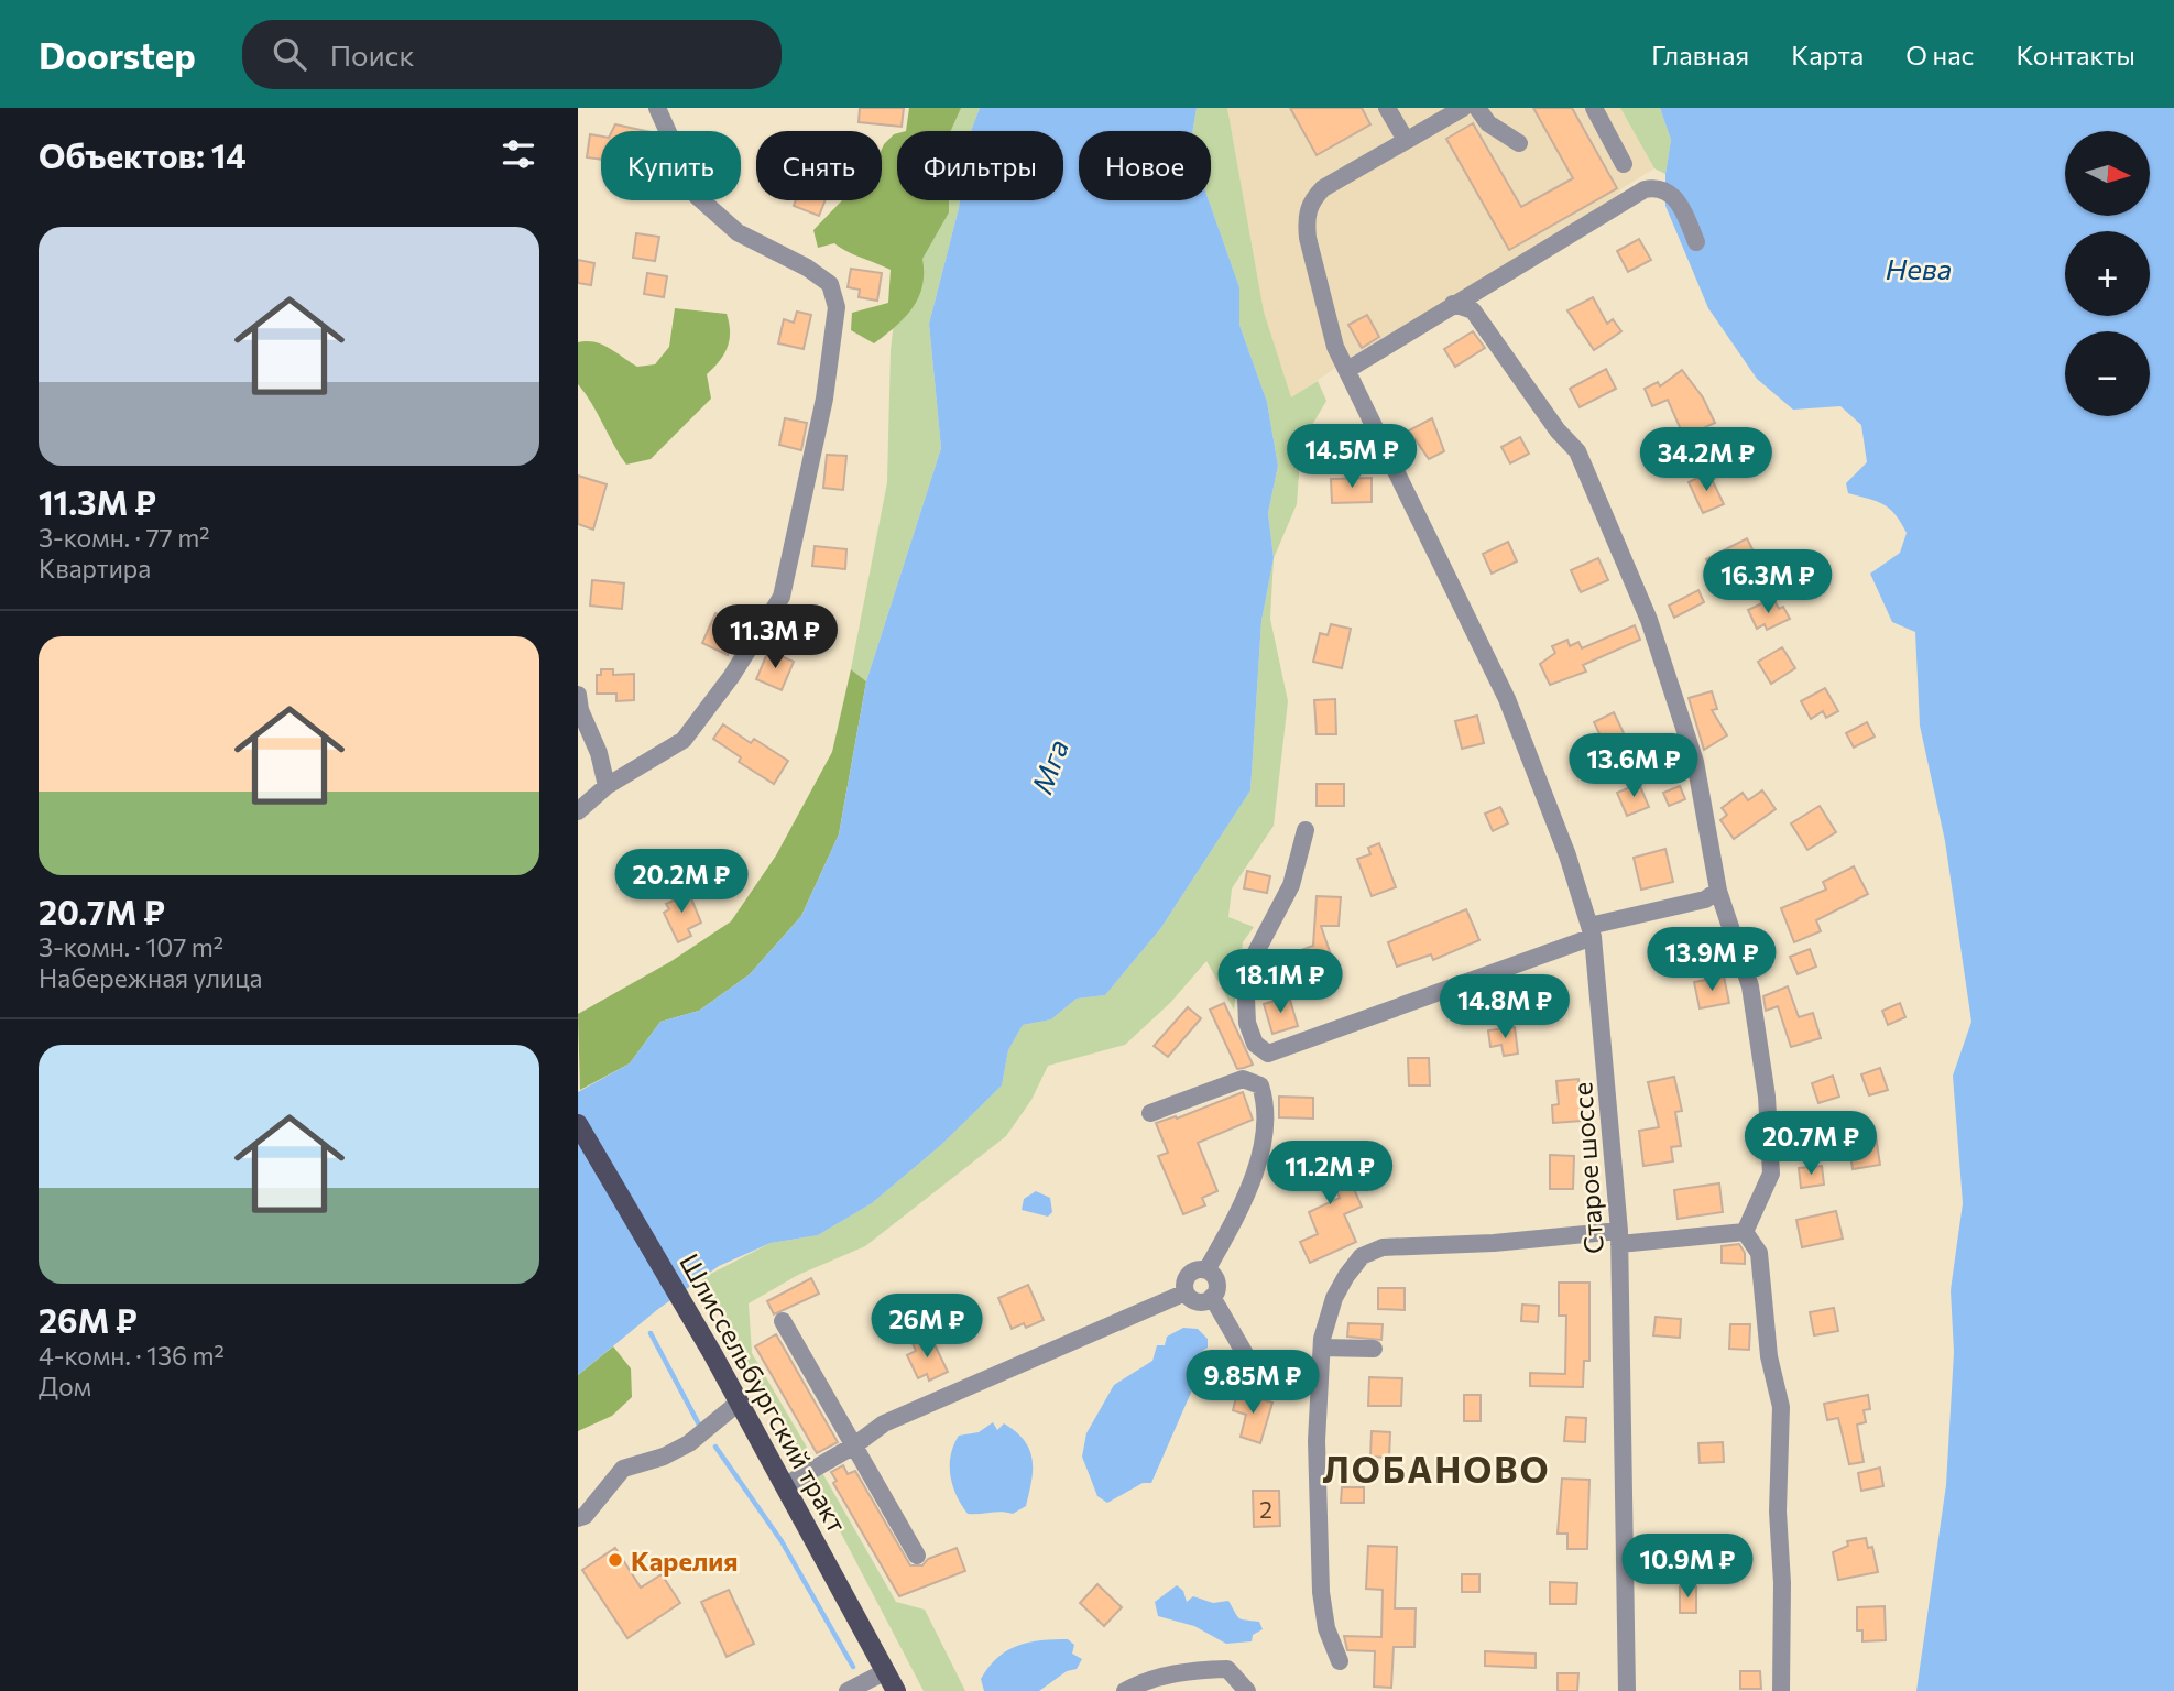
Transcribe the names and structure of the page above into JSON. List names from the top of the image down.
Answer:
{
  "streets": {
    "main road": ["Шлиссельбургский тракт"],
    "street": ["Старое шоссе"]
  },
  "districts": ["ЛОБАНОВО"],
  "water": ["Нева", "Мга"],
  "places": ["Карелия"],
  "house_numbers": ["2"],
  "north": "right",
  "page": {
    "header": "Doorstep",
    "search": "Поиск",
    "nav": [
      "Главная",
      "Карта",
      "О нас",
      "Контакты"
    ],
    "heading": "Объектов: 14",
    "map_buttons": ["+", "−"],
    "chip": [
      "Купить",
      "Снять",
      "Фильтры",
      "Новое"
    ],
    "list": [
      {
        "name": "11.3M ₽",
        "note": "3-комн. · 77 m² · Квартира"
      },
      {
        "name": "20.7M ₽",
        "note": "3-комн. · 107 m² · Набережная улица"
      },
      {
        "name": "26M ₽",
        "note": "4-комн. · 136 m² · Дом"
      }
    ],
    "price": [
      "14.5M ₽",
      "34.2M ₽",
      "16.3M ₽",
      "11.3M ₽",
      "13.6M ₽",
      "20.2M ₽",
      "13.9M ₽",
      "18.1M ₽",
      "14.8M ₽",
      "20.7M ₽",
      "11.2M ₽",
      "26M ₽",
      "9.85M ₽",
      "10.9M ₽"
    ]
  }
}
